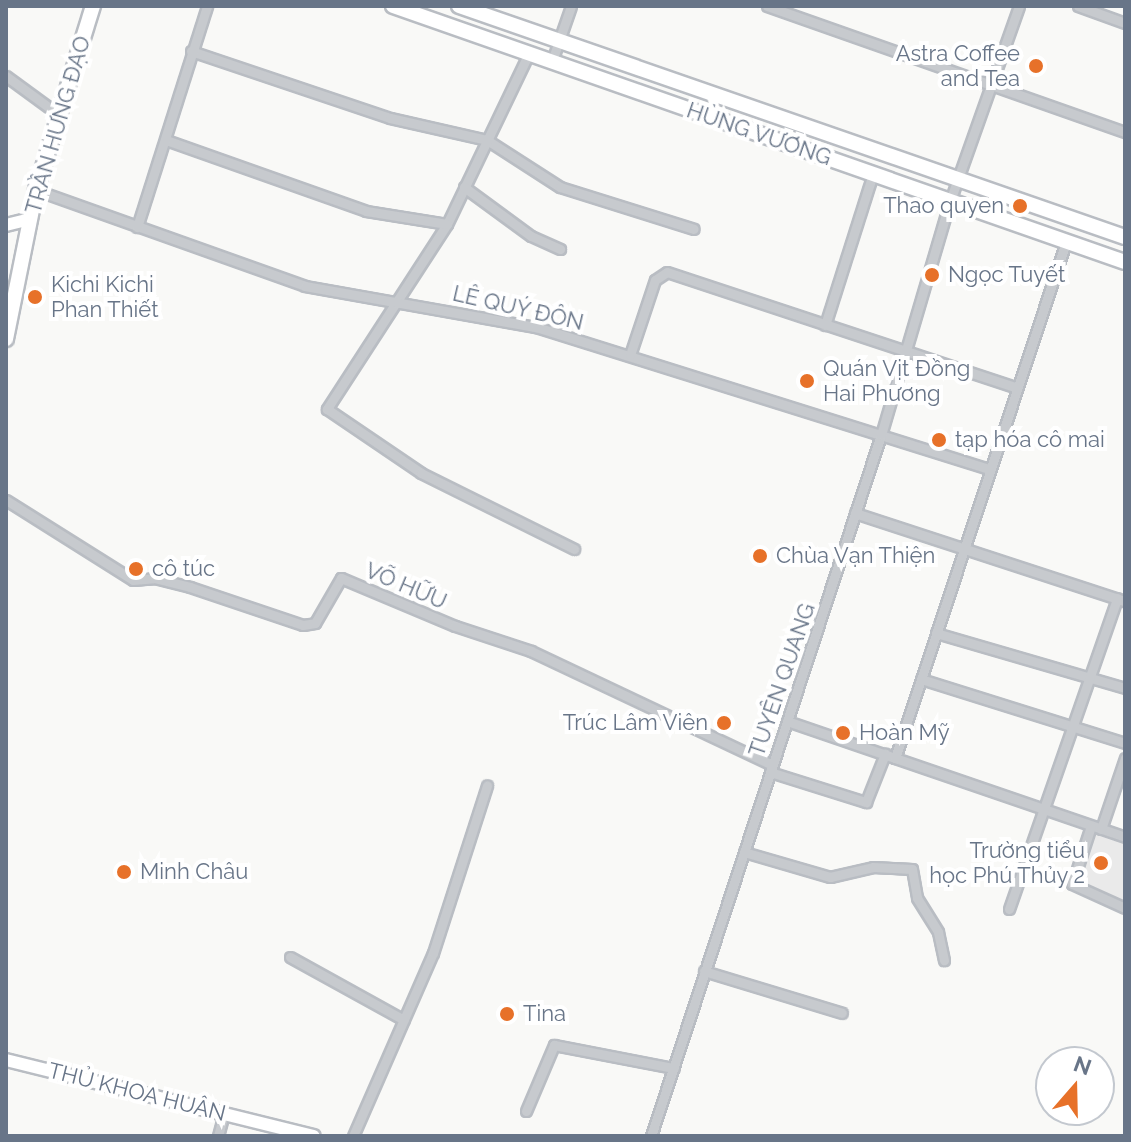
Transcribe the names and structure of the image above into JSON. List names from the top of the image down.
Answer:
{
  "streets": {
    "main road": ["TRẦN HƯNG ĐẠO", "HÙNG VƯƠNG", "THỦ KHOA HUÂN"],
    "street": ["LÊ QUÝ ĐÔN", "VÕ HỮU", "TUYÊN QUANG"]
  },
  "crossings": [
    ["TRẦN HƯNG ĐẠO", "LÊ QUÝ ĐÔN"],
    ["HÙNG VƯƠNG", "TUYÊN QUANG"],
    ["LÊ QUÝ ĐÔN", "TUYÊN QUANG"],
    ["VÕ HỮU", "TUYÊN QUANG"]
  ],
  "places": [
    "Astra Coffee and Tea",
    "Thao quyen",
    "Ngọc Tuyết",
    "Kichi Kichi Phan Thiết",
    "Quán Vịt Đồng Hai Phương",
    "tạp hóa cô mai",
    "Chùa Vạn Thiện",
    "cô túc",
    "Trúc Lâm Viên",
    "Hoàn Mỹ",
    "Trường tiểu học Phú Thủy 2",
    "Minh Châu",
    "Tina"
  ],
  "north": "top"
}
